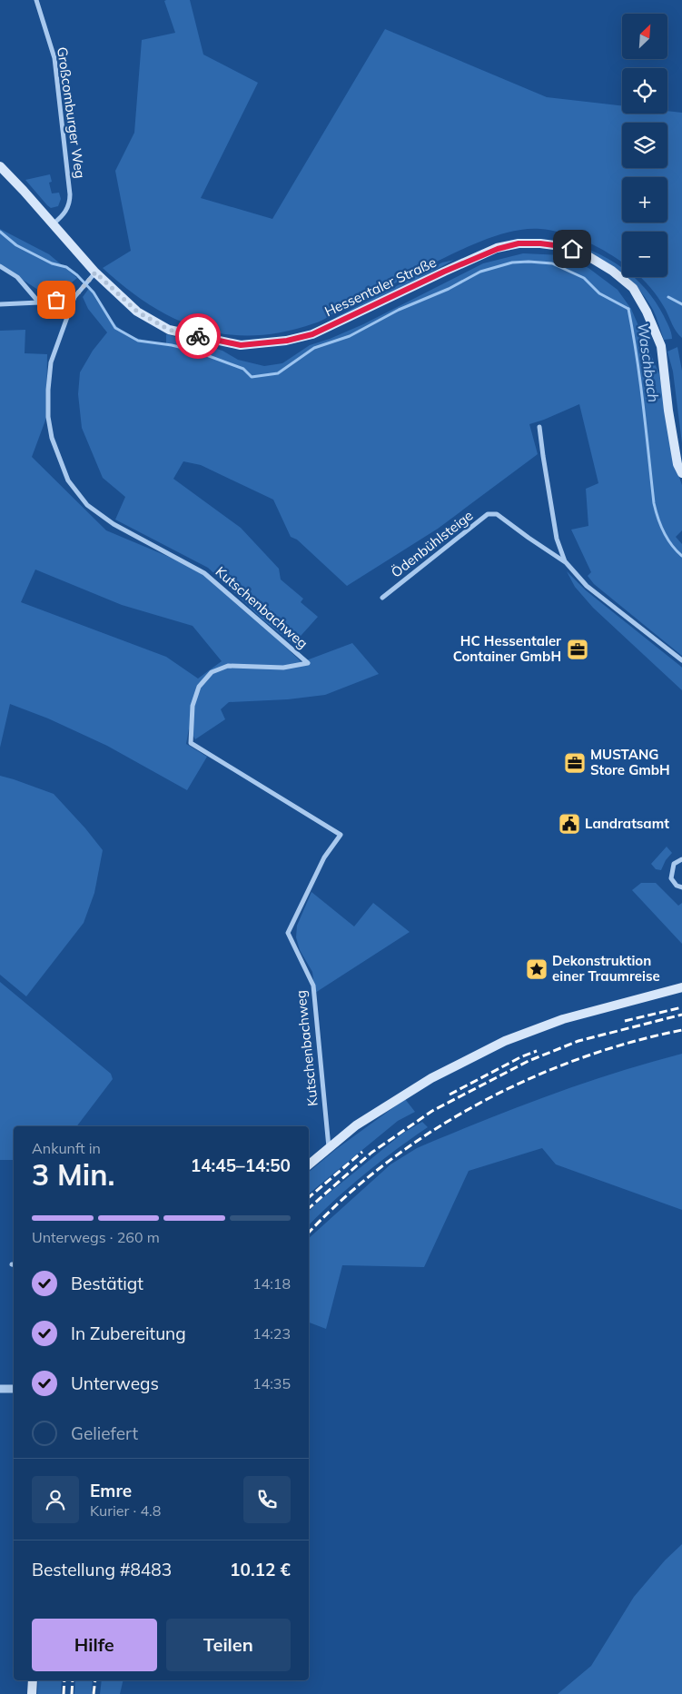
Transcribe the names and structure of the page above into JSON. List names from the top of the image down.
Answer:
{
  "streets": {
    "main road": ["Hessentaler Straße"],
    "street": ["Großcomburger Weg", "Ödenbühlsteige", "Kutschenbachweg"]
  },
  "crossings": [
    ["Großcomburger Weg", "Hessentaler Straße"],
    ["Hessentaler Straße", "Kutschenbachweg"]
  ],
  "water": ["Waschbach"],
  "places": {
    "office": ["HC Hessentaler Container GmbH", "MUSTANG Store GmbH"],
    "public building": ["Landratsamt"],
    "place": ["Dekonstruktion einer Traumreise"]
  },
  "north": "top right",
  "page": {
    "map_buttons": ["+", "−"],
    "heading": ["3 Min.", "Ankunft in", "14:45–14:50"],
    "panel": [
      "Emre",
      "Kurier · 4.8",
      "Bestellung #8483",
      "10.12 €"
    ],
    "bar": "Unterwegs · 260 m",
    "list": [
      ["Bestätigt", "14:18"],
      ["In Zubereitung", "14:23"],
      ["Unterwegs", "14:35"],
      "Geliefert"
    ],
    "buttons": ["Hilfe", "Teilen"]
  }
}
